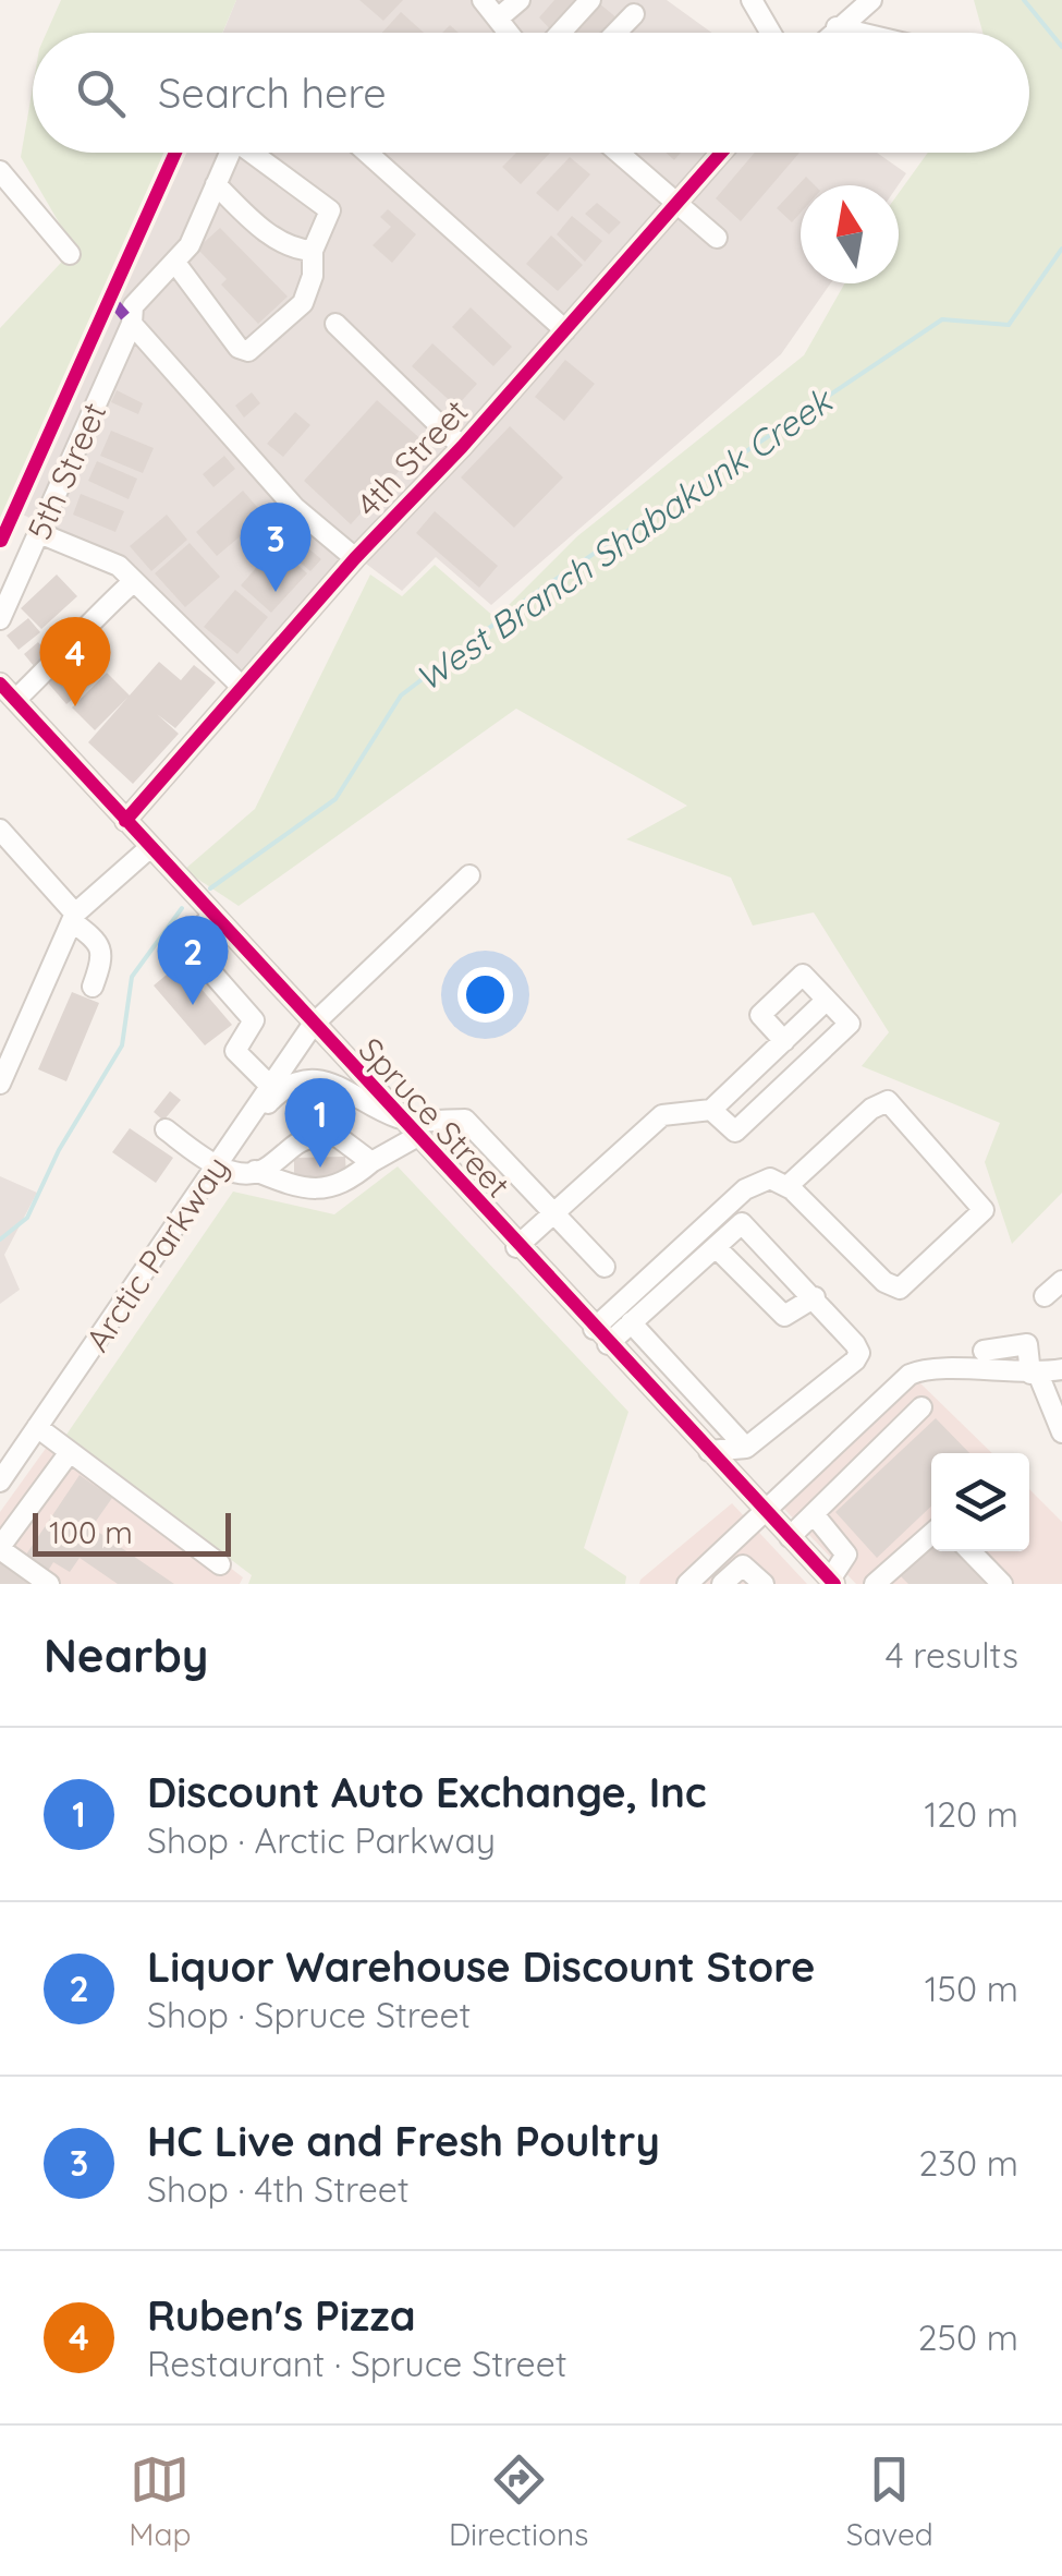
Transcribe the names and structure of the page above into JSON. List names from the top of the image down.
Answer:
{
  "streets": {
    "street": [
      "4th Street",
      "5th Street",
      "Spruce Street",
      "Arctic Parkway"
    ]
  },
  "crossings": [
    ["4th Street", "Spruce Street"],
    ["Spruce Street", "Arctic Parkway"]
  ],
  "water": ["West Branch Shabakunk Creek"],
  "scale_bar": "100 m",
  "north": "top",
  "page": {
    "search": "Search here",
    "pins": [
      "3",
      "4",
      "2",
      "1"
    ],
    "scale": "100 m",
    "heading": ["Nearby", "4 results"],
    "list": [
      {
        "mark": "1",
        "name": "Discount Auto Exchange, Inc",
        "note": "Shop · Arctic Parkway",
        "value": "120 m"
      },
      {
        "mark": "2",
        "name": "Liquor Warehouse Discount Store",
        "note": "Shop · Spruce Street",
        "value": "150 m"
      },
      {
        "mark": "3",
        "name": "HC Live and Fresh Poultry",
        "note": "Shop · 4th Street",
        "value": "230 m"
      },
      {
        "mark": "4",
        "name": "Ruben's Pizza",
        "note": "Restaurant · Spruce Street",
        "value": "250 m"
      }
    ],
    "nav": ["Map", "Directions", "Saved"]
  }
}
